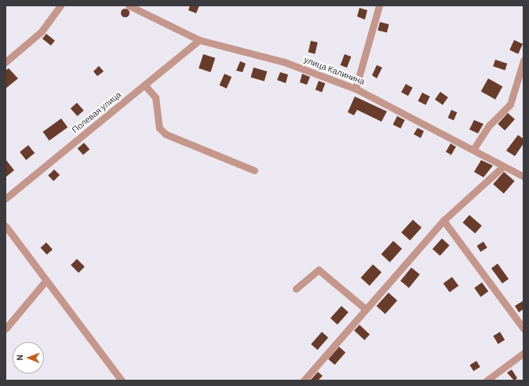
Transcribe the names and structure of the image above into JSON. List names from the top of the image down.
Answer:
{
  "streets": {
    "street": ["улица Калинина", "Полевая улица"]
  },
  "crossings": [
    ["улица Калинина", "Полевая улица"]
  ],
  "north": "left"
}
